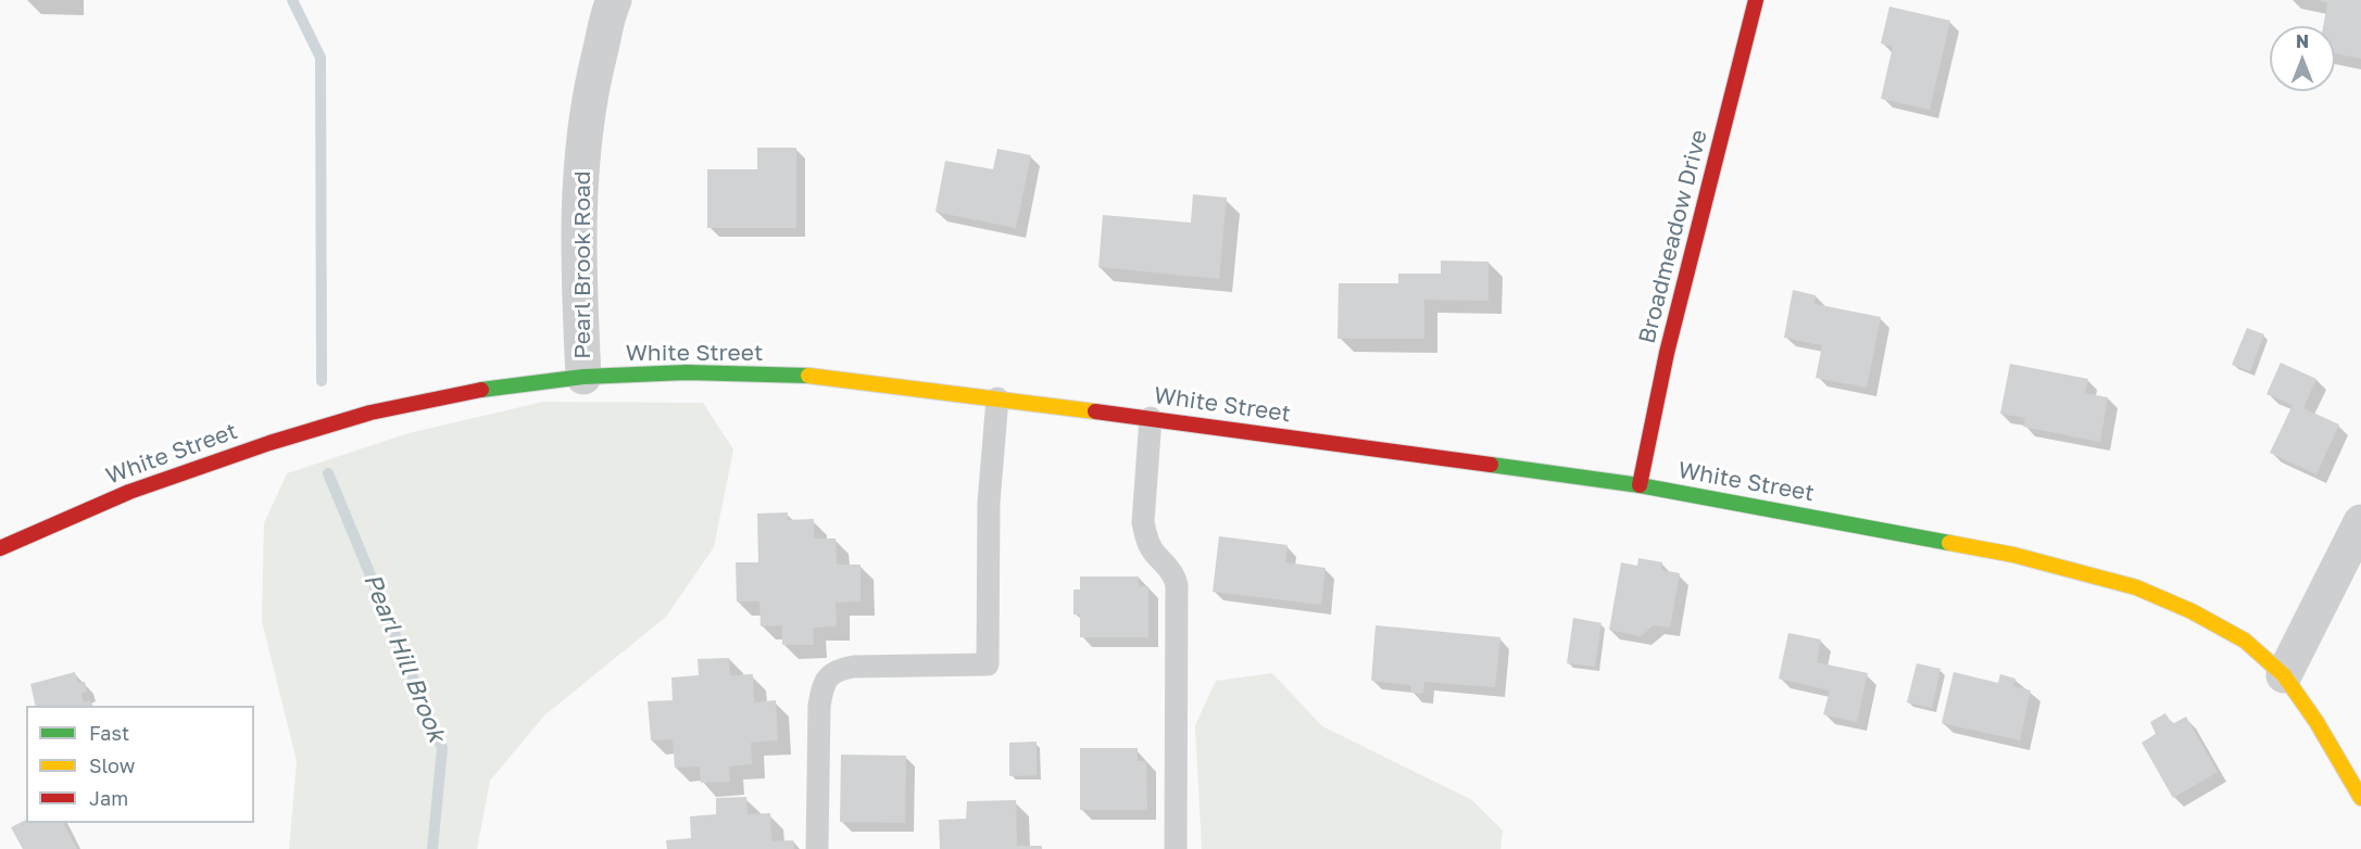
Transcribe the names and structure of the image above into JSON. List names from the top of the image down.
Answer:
{
  "streets": {
    "street": ["Broadmeadow Drive", "Pearl Brook Road", "White Street"]
  },
  "crossings": [
    ["Broadmeadow Drive", "White Street"],
    ["Pearl Brook Road", "White Street"]
  ],
  "water": ["Pearl Hill Brook"],
  "legend": ["Fast", "Slow", "Jam"],
  "north": "top"
}
